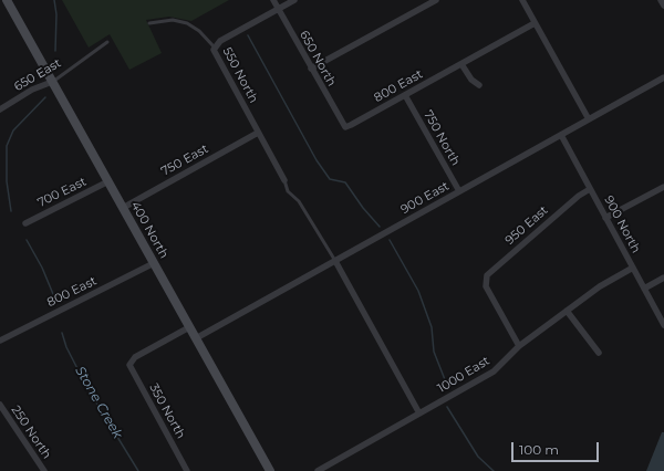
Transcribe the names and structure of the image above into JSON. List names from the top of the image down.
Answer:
{
  "streets": {
    "main road": ["400 North"],
    "street": [
      "650 North",
      "650 East",
      "550 North",
      "800 East",
      "750 North",
      "750 East",
      "700 East",
      "900 East",
      "900 North",
      "950 East",
      "1000 East",
      "350 North",
      "250 North"
    ]
  },
  "crossings": [
    ["650 North", "800 East"],
    ["650 East", "400 North"],
    ["550 North", "750 East"],
    ["800 East", "750 North"],
    ["800 East", "400 North"],
    ["750 North", "900 East"],
    ["750 East", "400 North"],
    ["700 East", "400 North"],
    ["900 East", "900 North"],
    ["900 East", "400 North"],
    ["900 North", "950 East"],
    ["900 North", "1000 East"],
    ["950 East", "1000 East"],
    ["400 North", "350 North"]
  ],
  "water": ["Stone Creek"],
  "scale_bar": "100 m"
}
